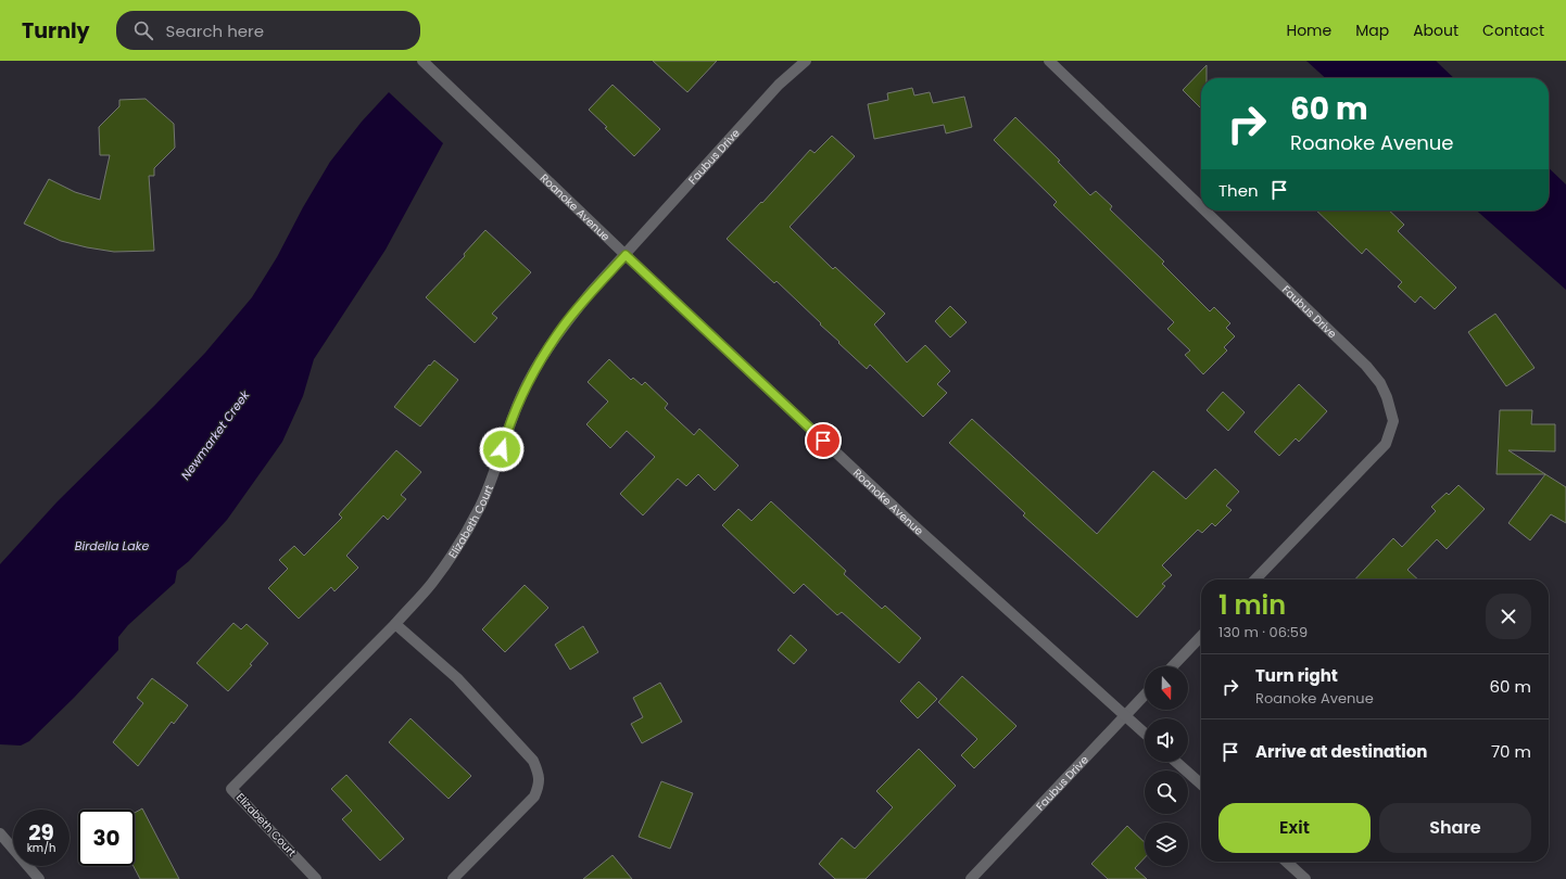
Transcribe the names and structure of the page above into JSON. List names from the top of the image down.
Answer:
{
  "streets": {
    "street": ["Faubus Drive", "Roanoke Avenue", "Elizabeth Court"]
  },
  "crossings": [
    ["Faubus Drive", "Roanoke Avenue"],
    ["Faubus Drive", "Elizabeth Court"],
    ["Roanoke Avenue", "Elizabeth Court"]
  ],
  "water": ["Newmarket Creek", "Birdella Lake"],
  "north": "bottom",
  "page": {
    "header": "Turnly",
    "search": "Search here",
    "nav": [
      "Home",
      "Map",
      "About",
      "Contact"
    ],
    "turn": ["60 m", "Roanoke Avenue"],
    "then": "Then",
    "heading": ["1 min", "130 m · 06:59"],
    "list": [
      {
        "name": "Turn right",
        "note": "Roanoke Avenue",
        "value": "60 m"
      },
      {
        "name": "Arrive at destination",
        "value": "70 m"
      }
    ],
    "buttons": ["Exit", "Share"],
    "speed": "29 km/h",
    "limit": "30"
  }
}
